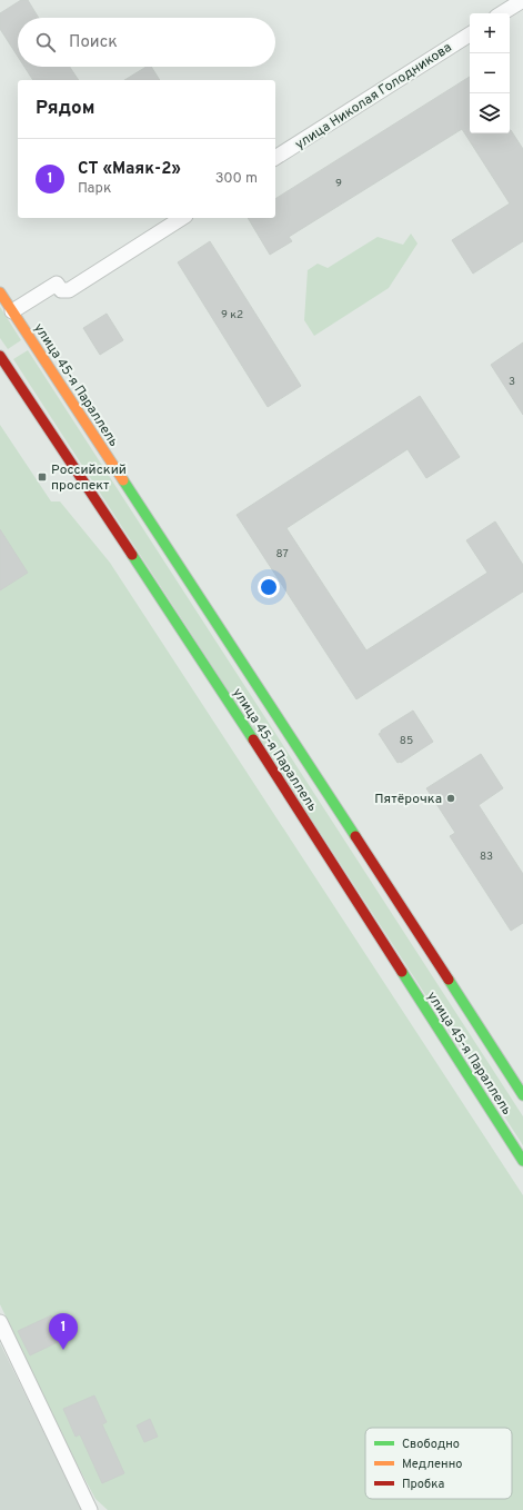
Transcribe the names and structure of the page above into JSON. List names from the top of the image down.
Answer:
{
  "streets": {
    "main road": ["улица 45-я Параллель"],
    "street": ["улица Николая Голодникова"]
  },
  "places": {
    "transit": ["Российский проспект"],
    "other": ["Пятёрочка"]
  },
  "house_numbers": [
    "9",
    "9 к2",
    "3",
    "87",
    "85",
    "83"
  ],
  "legend": ["Свободно", "Медленно", "Пробка"],
  "page": {
    "map_buttons": ["+", "−"],
    "search": "Поиск",
    "heading": "Рядом",
    "list": [
      {
        "mark": "1",
        "name": "СТ «Маяк-2»",
        "note": "Парк",
        "value": "300 m"
      }
    ],
    "pins": "1"
  }
}
